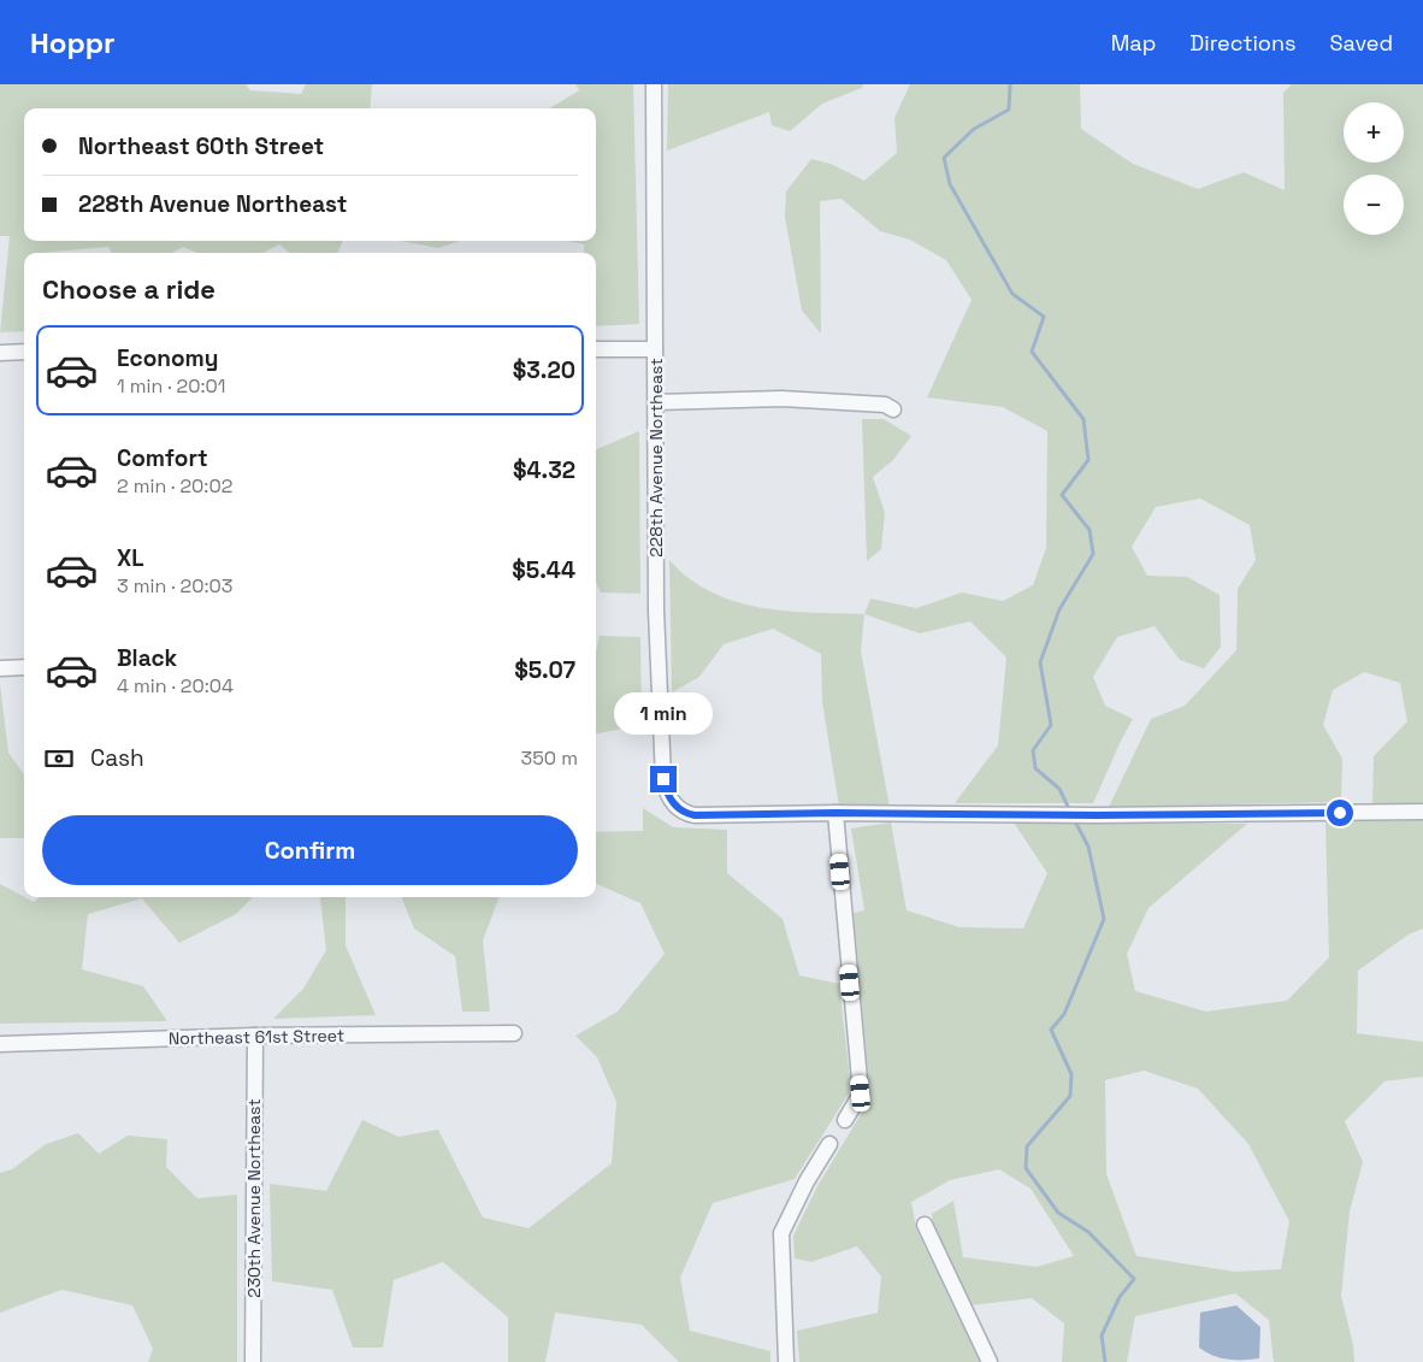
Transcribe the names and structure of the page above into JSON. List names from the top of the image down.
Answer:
{
  "streets": {
    "street": ["228th Avenue Northeast", "Northeast 61st Street", "230th Avenue Northeast"]
  },
  "crossings": [
    ["Northeast 61st Street", "230th Avenue Northeast"]
  ],
  "page": {
    "header": "Hoppr",
    "nav": ["Map", "Directions", "Saved"],
    "map_buttons": ["+", "−"],
    "banner": ["Northeast 60th Street", "228th Avenue Northeast"],
    "heading": "Choose a ride",
    "list": [
      {
        "name": "Economy",
        "note": "1 min · 20:01",
        "value": "$3.20"
      },
      {
        "name": "Comfort",
        "note": "2 min · 20:02",
        "value": "$4.32"
      },
      {
        "name": "XL",
        "note": "3 min · 20:03",
        "value": "$5.44"
      },
      {
        "name": "Black",
        "note": "4 min · 20:04",
        "value": "$5.07"
      }
    ],
    "bubble": "1 min",
    "pay": ["Cash", "350 m"],
    "buttons": "Confirm"
  }
}
